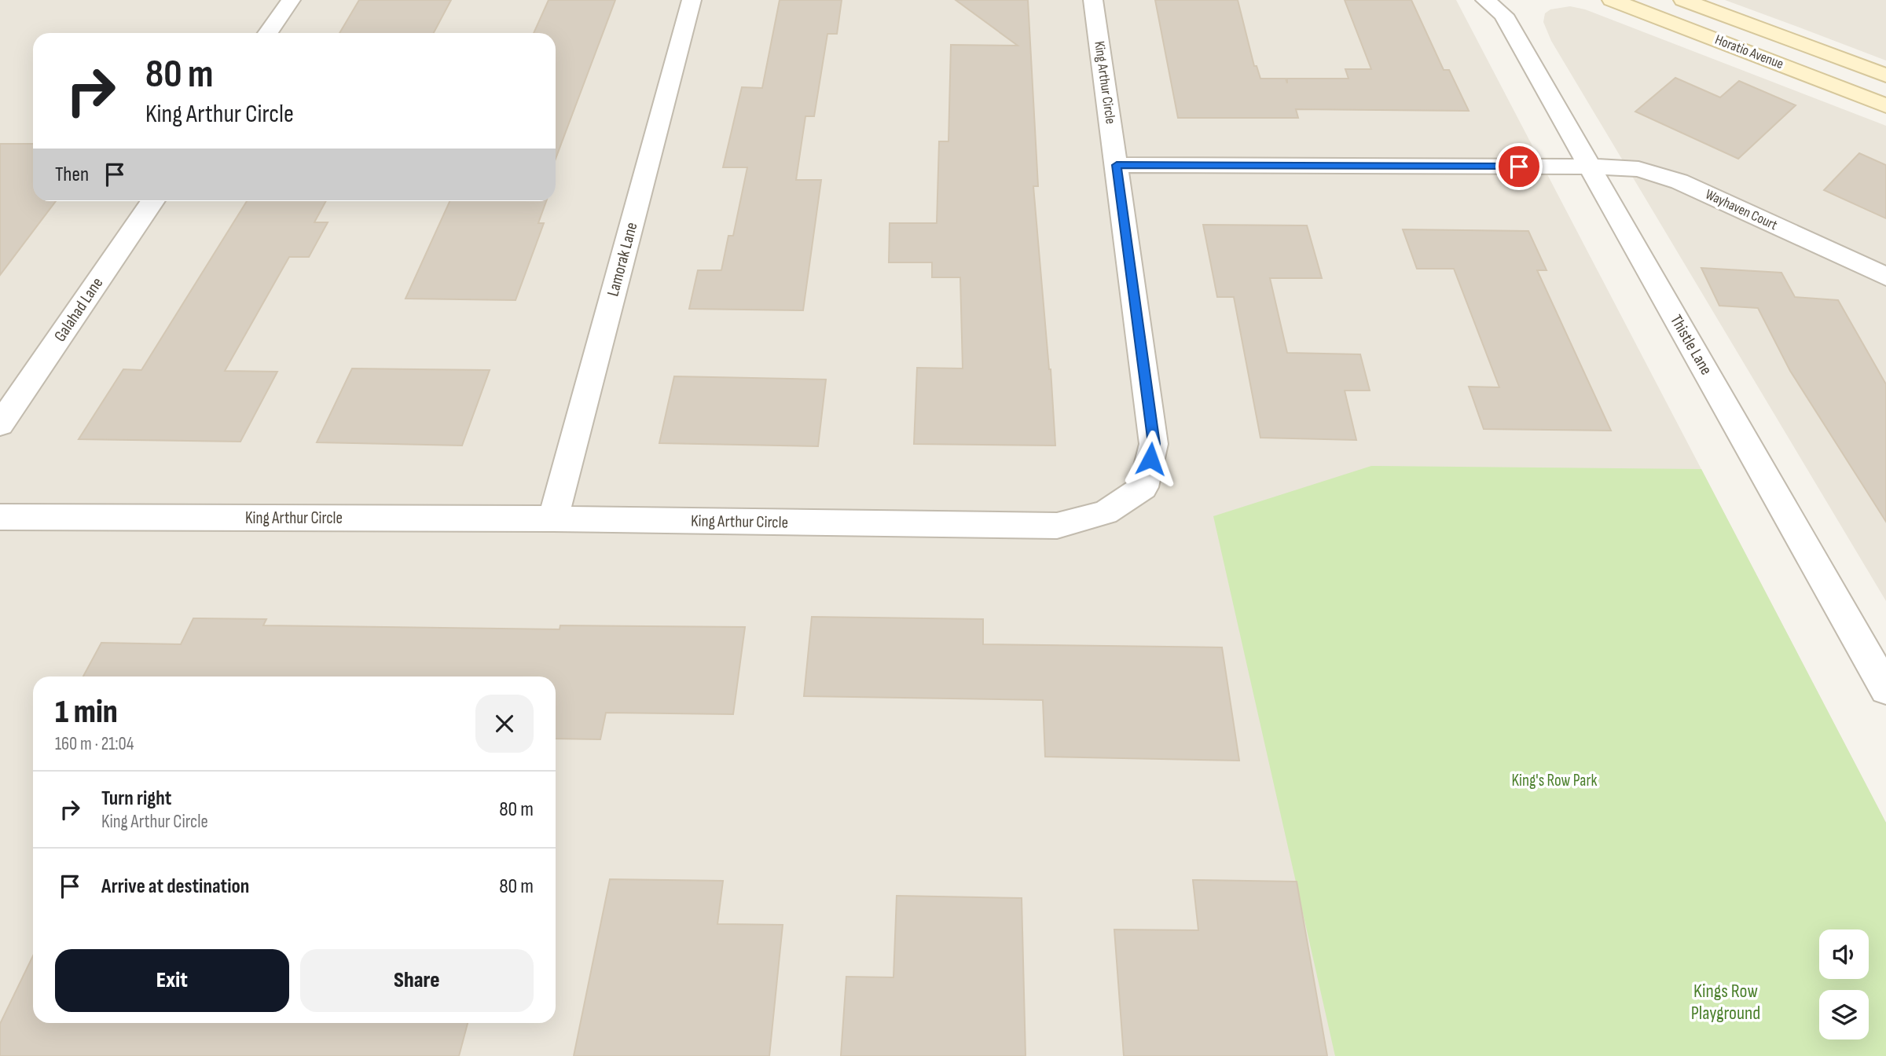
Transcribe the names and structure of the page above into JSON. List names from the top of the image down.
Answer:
{
  "streets": {
    "main road": ["Horatio Avenue"],
    "street": [
      "King Arthur Circle",
      "Wayhaven Court",
      "Lamorak Lane",
      "Galahad Lane",
      "Thistle Lane"
    ]
  },
  "crossings": [
    ["King Arthur Circle", "Lamorak Lane"],
    ["Wayhaven Court", "Thistle Lane"]
  ],
  "parks": ["King's Row Park", "Kings Row Playground"],
  "page": {
    "turn": ["80 m", "King Arthur Circle"],
    "then": "Then",
    "heading": ["1 min", "160 m · 21:04"],
    "list": [
      {
        "name": "Turn right",
        "note": "King Arthur Circle",
        "value": "80 m"
      },
      {
        "name": "Arrive at destination",
        "value": "80 m"
      }
    ],
    "buttons": ["Exit", "Share"]
  }
}
